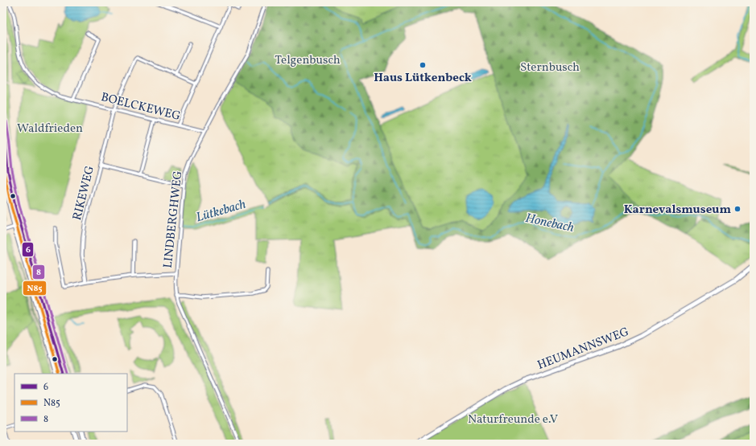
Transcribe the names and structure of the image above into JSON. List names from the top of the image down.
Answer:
{
  "streets": {
    "main road": ["HEUMANNSWEG"],
    "street": ["BOELCKEWEG", "RIKEWEG", "LINDBERGHWEG"]
  },
  "crossings": [
    ["BOELCKEWEG", "RIKEWEG"],
    ["BOELCKEWEG", "LINDBERGHWEG"]
  ],
  "water": ["Lütkebach", "Honebach"],
  "parks": [
    "Telgenbusch",
    "Sternbusch",
    "Waldfrieden",
    "Naturfreunde e.V"
  ],
  "places": ["Haus Lütkenbeck", "Karnevalsmuseum"],
  "lines": ["transit line 8", "transit line 6", "transit line N85"],
  "legend": ["6", "N85", "8"]
}
